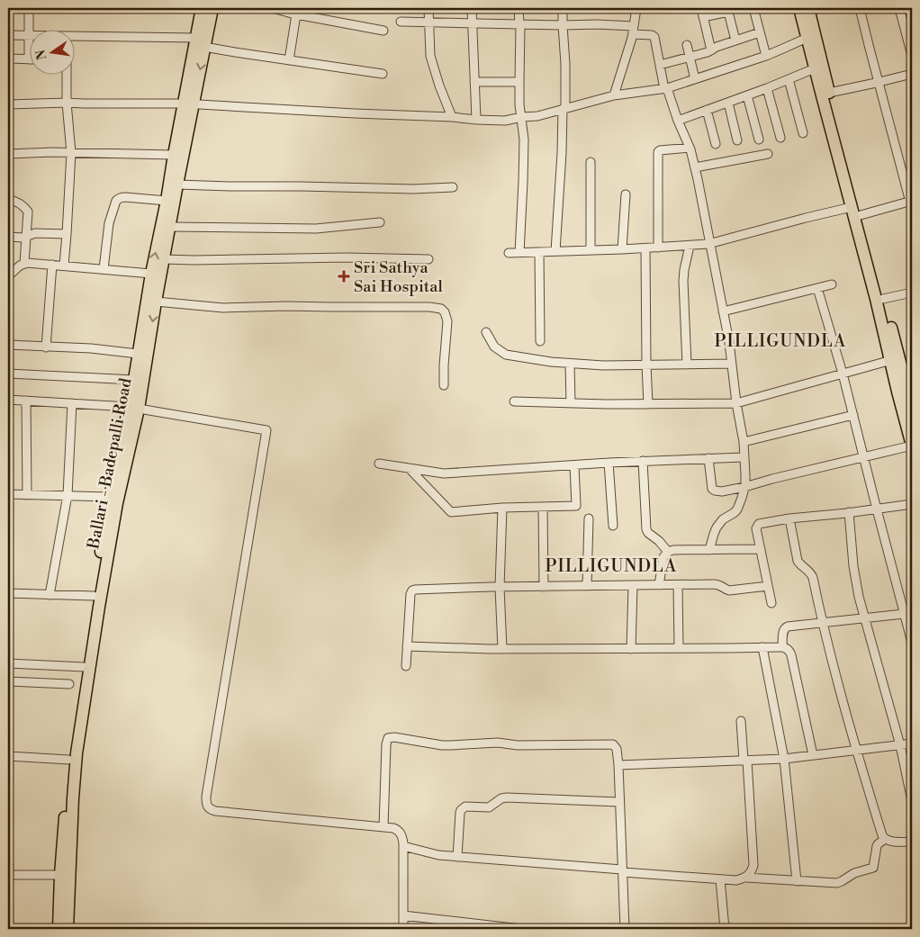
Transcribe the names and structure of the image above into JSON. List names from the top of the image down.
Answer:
{
  "streets": {
    "highway": ["Ballari - Badepalli Road"]
  },
  "districts": ["PILLIGUNDLA", "PILLIGUNDLA"],
  "places": {
    "health": ["Sri Sathya Sai Hospital"]
  },
  "north": "left"
}
